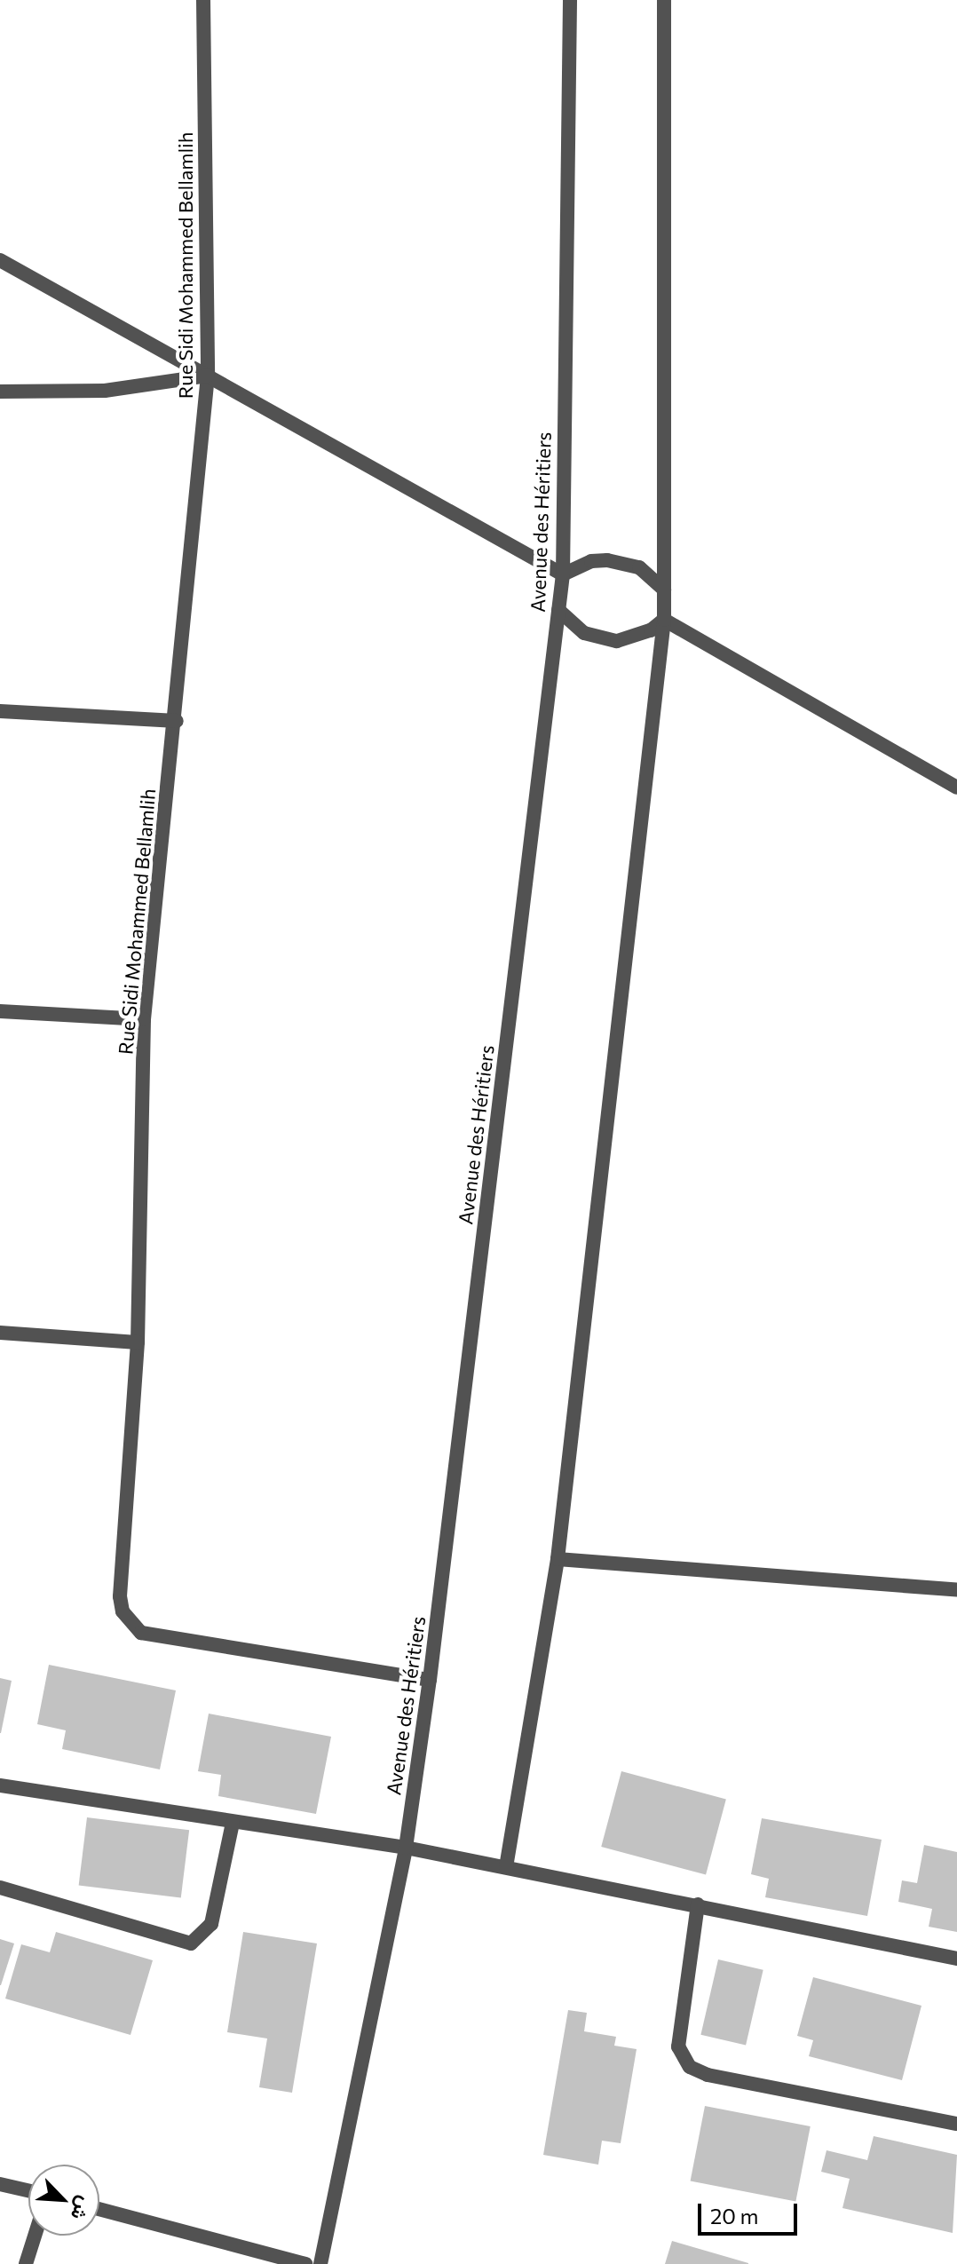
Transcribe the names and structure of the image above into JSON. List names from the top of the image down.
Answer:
{
  "streets": {
    "street": ["Rue Sidi Mohammed Bellamlih", "Avenue des Héritiers"]
  },
  "crossings": [
    ["Rue Sidi Mohammed Bellamlih", "Avenue des Héritiers"]
  ],
  "scale_bar": "20 m",
  "north": "bottom right"
}
